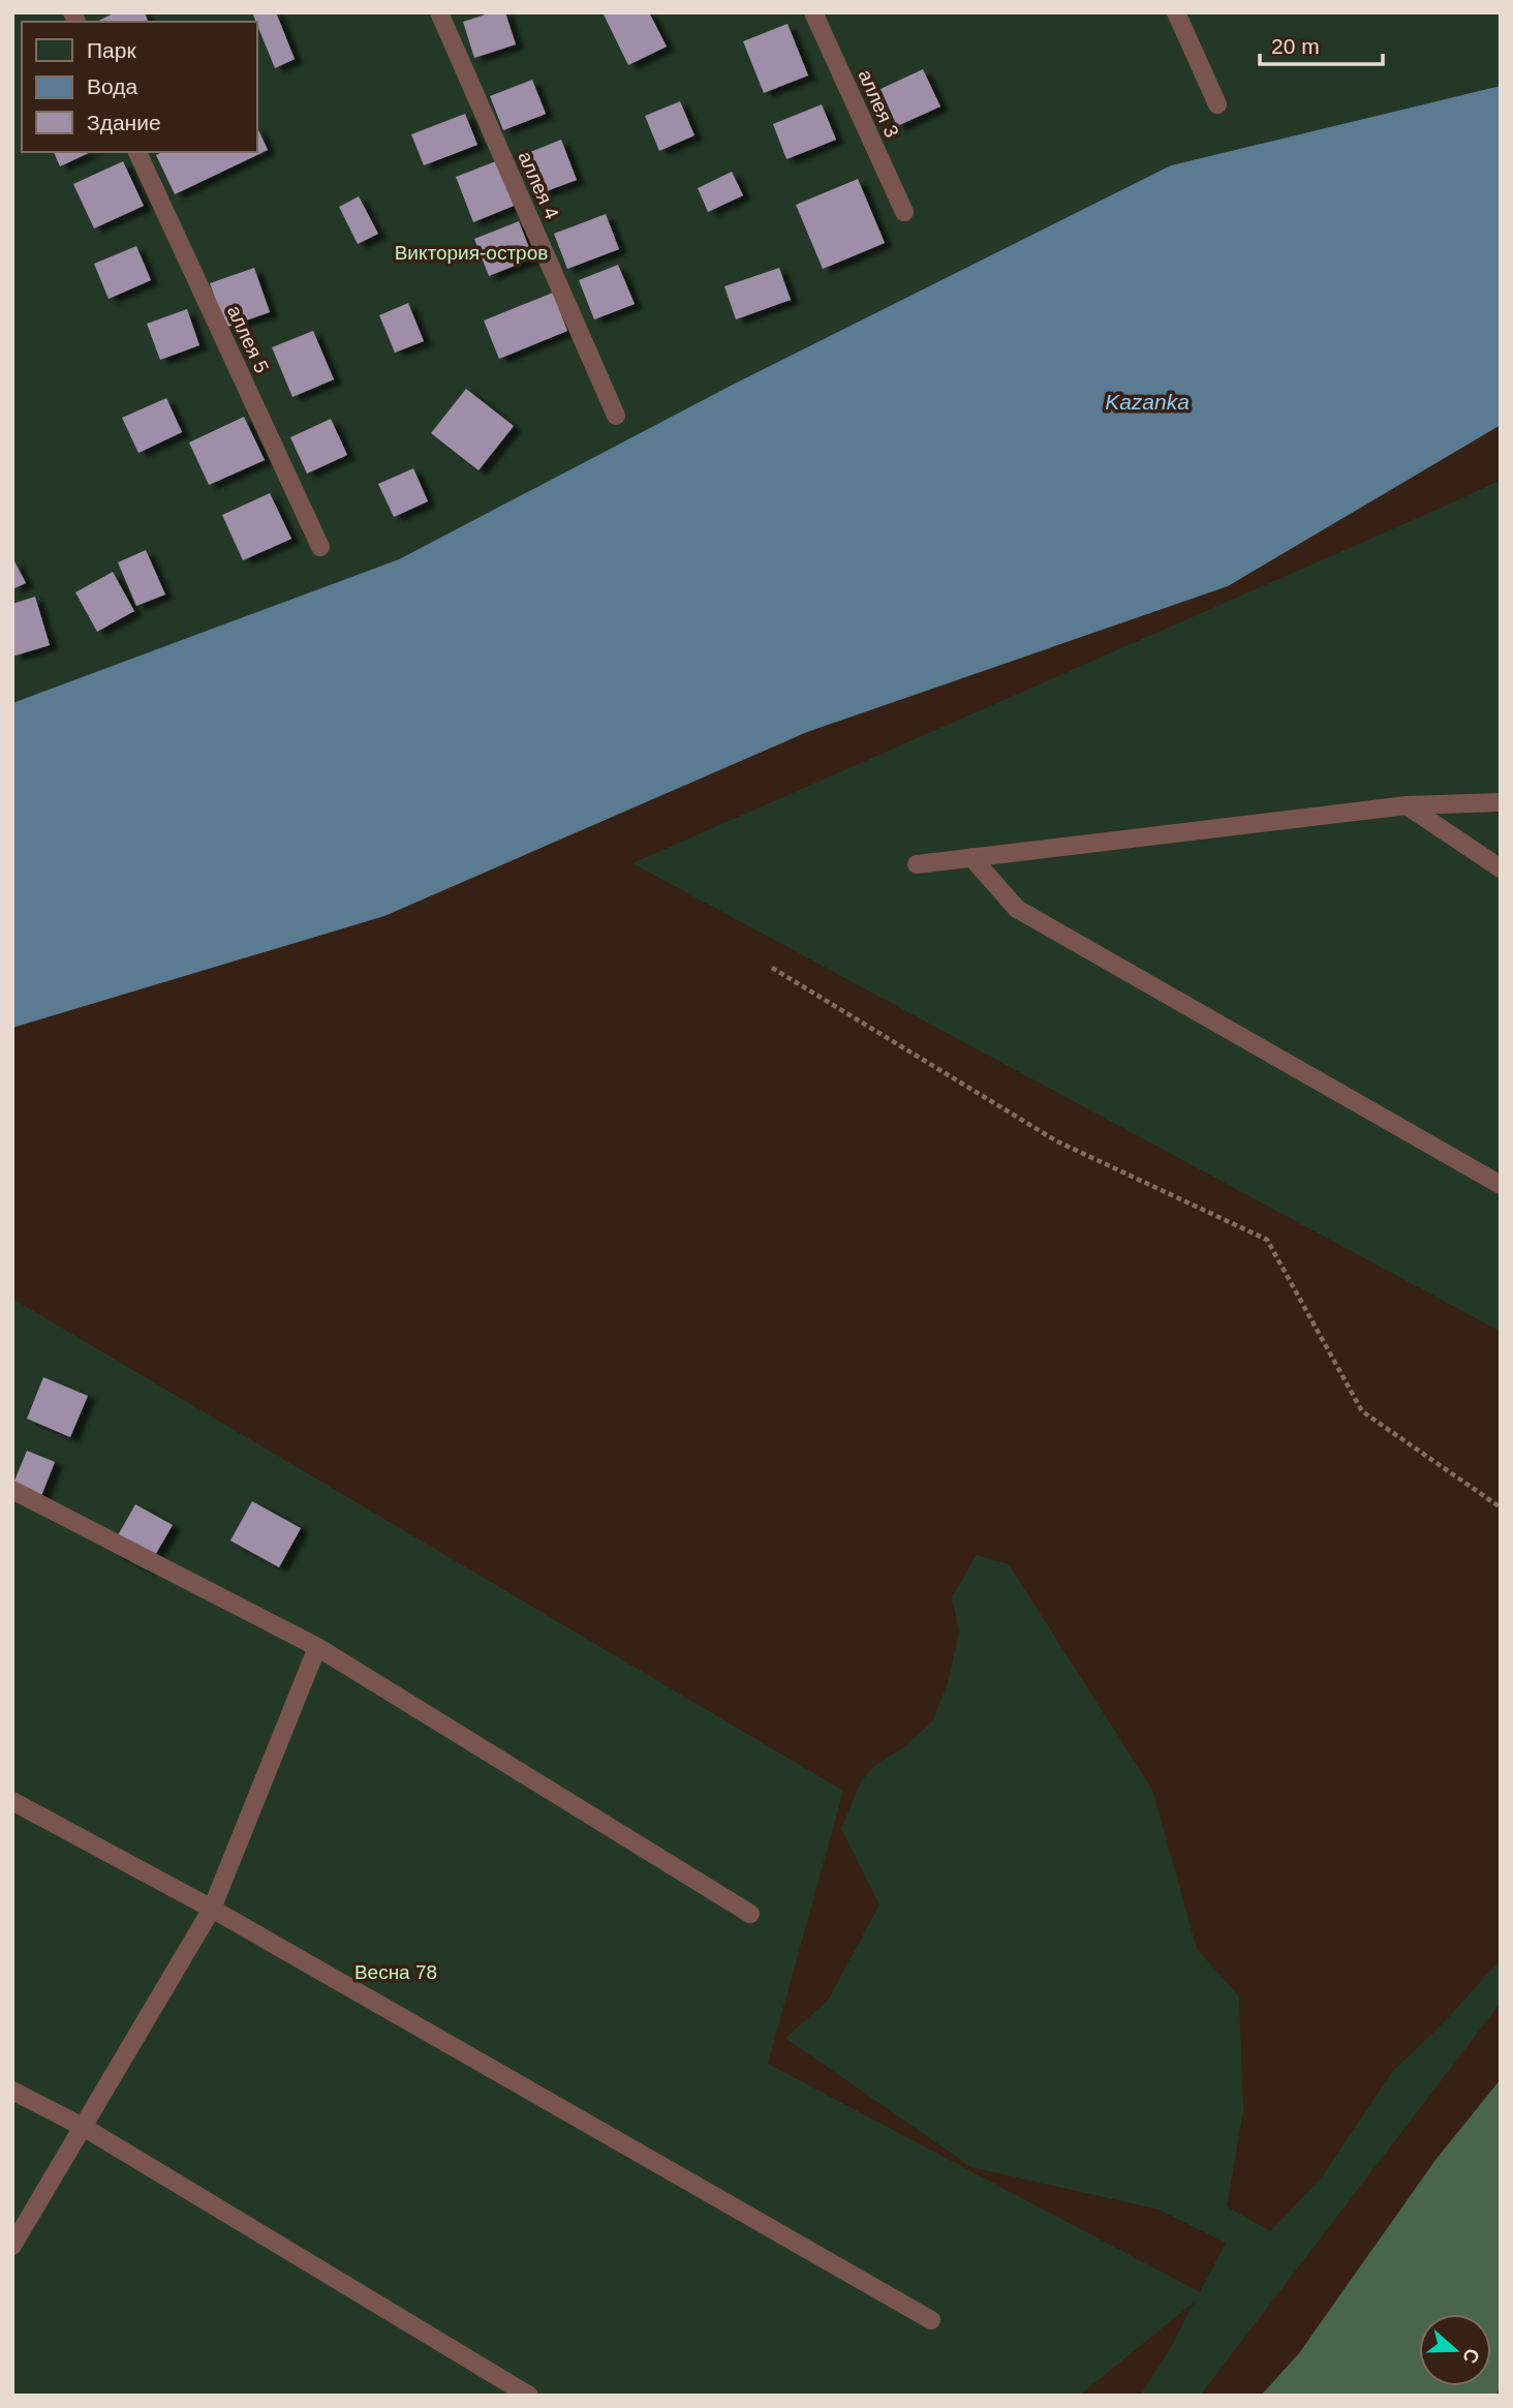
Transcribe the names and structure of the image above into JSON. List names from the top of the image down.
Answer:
{
  "streets": {
    "lane": ["аллея 3", "аллея 4", "аллея 5"]
  },
  "water": ["Kazanka"],
  "parks": ["Виктория-остров", "Весна 78"],
  "legend": ["Парк", "Вода", "Здание"],
  "scale_bar": "20 m",
  "north": "right"
}
